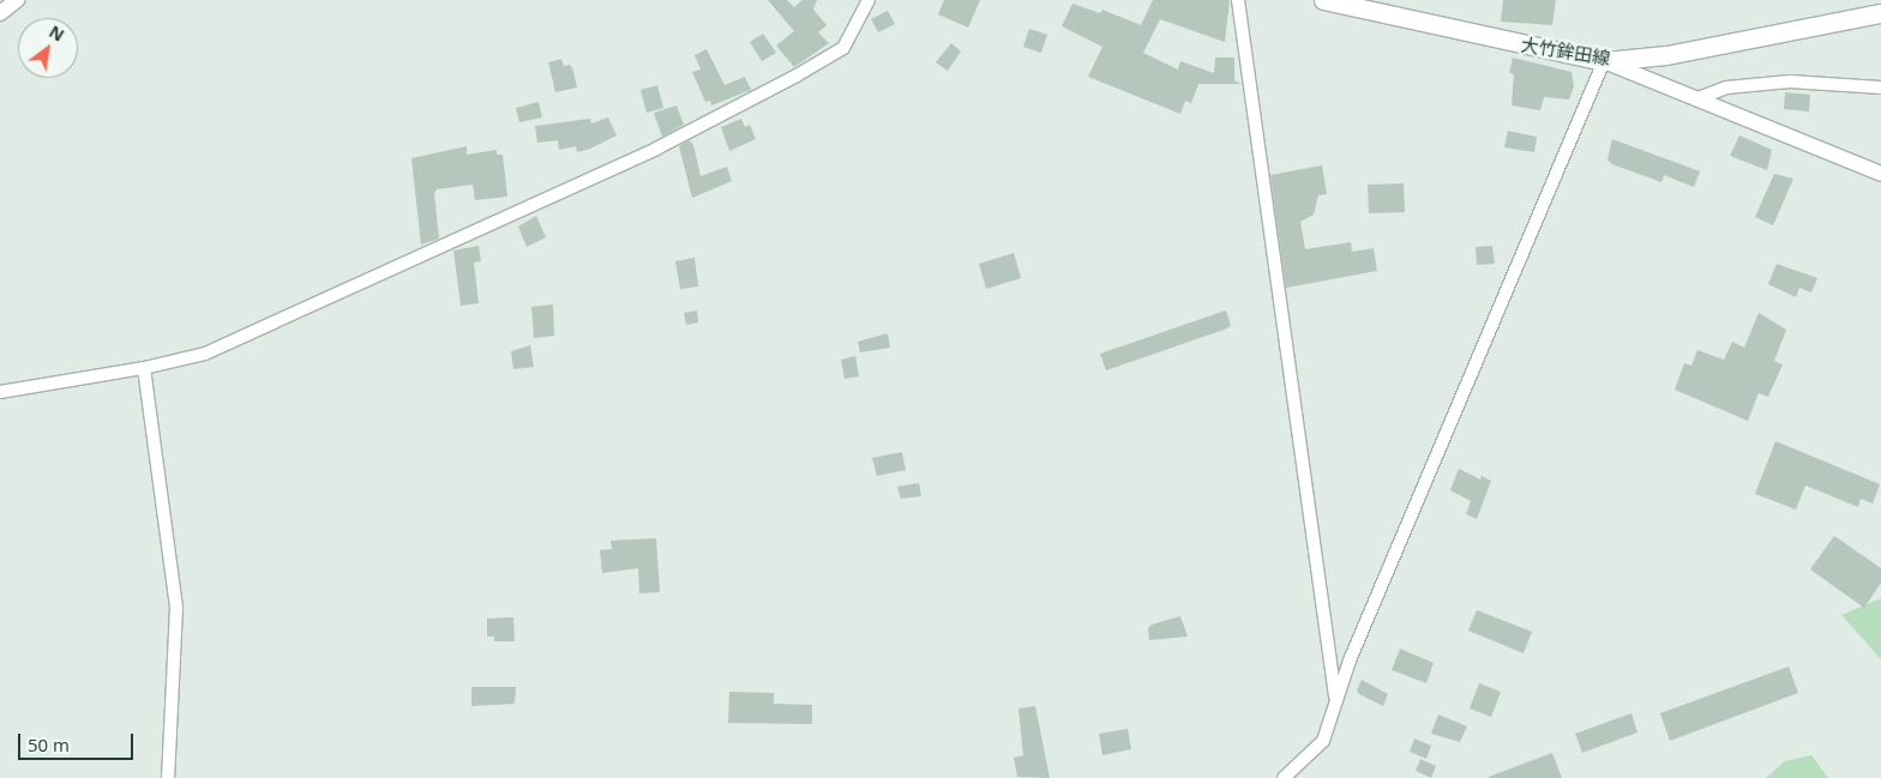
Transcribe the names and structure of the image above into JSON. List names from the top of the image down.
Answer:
{
  "streets": {
    "main road": ["大竹鉾田線"]
  },
  "scale_bar": "50 m",
  "north": "top right"
}
